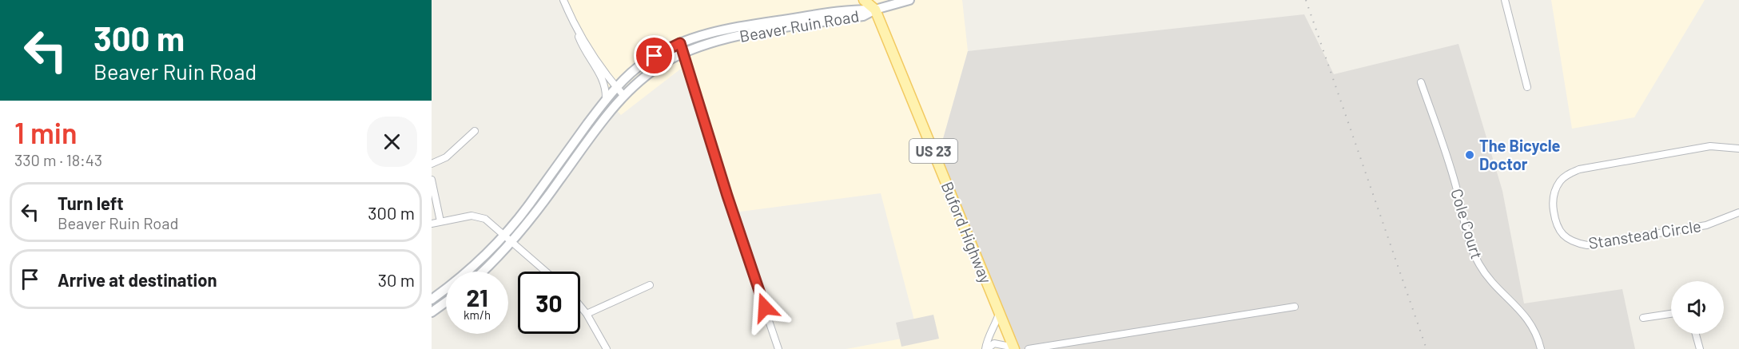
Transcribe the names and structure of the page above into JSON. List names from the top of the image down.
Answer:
{
  "streets": {
    "main road": ["Beaver Ruin Road", "US 23", "Buford Highway"],
    "street": ["Cole Court", "Stanstead Circle"]
  },
  "crossings": [
    ["Beaver Ruin Road", "Buford Highway"]
  ],
  "places": ["The Bicycle Doctor"],
  "page": {
    "turn": ["300 m", "Beaver Ruin Road"],
    "heading": ["1 min", "330 m · 18:43"],
    "list": [
      {
        "name": "Turn left",
        "note": "Beaver Ruin Road",
        "value": "300 m"
      },
      {
        "name": "Arrive at destination",
        "value": "30 m"
      }
    ],
    "speed": "21 km/h",
    "limit": "30"
  }
}
